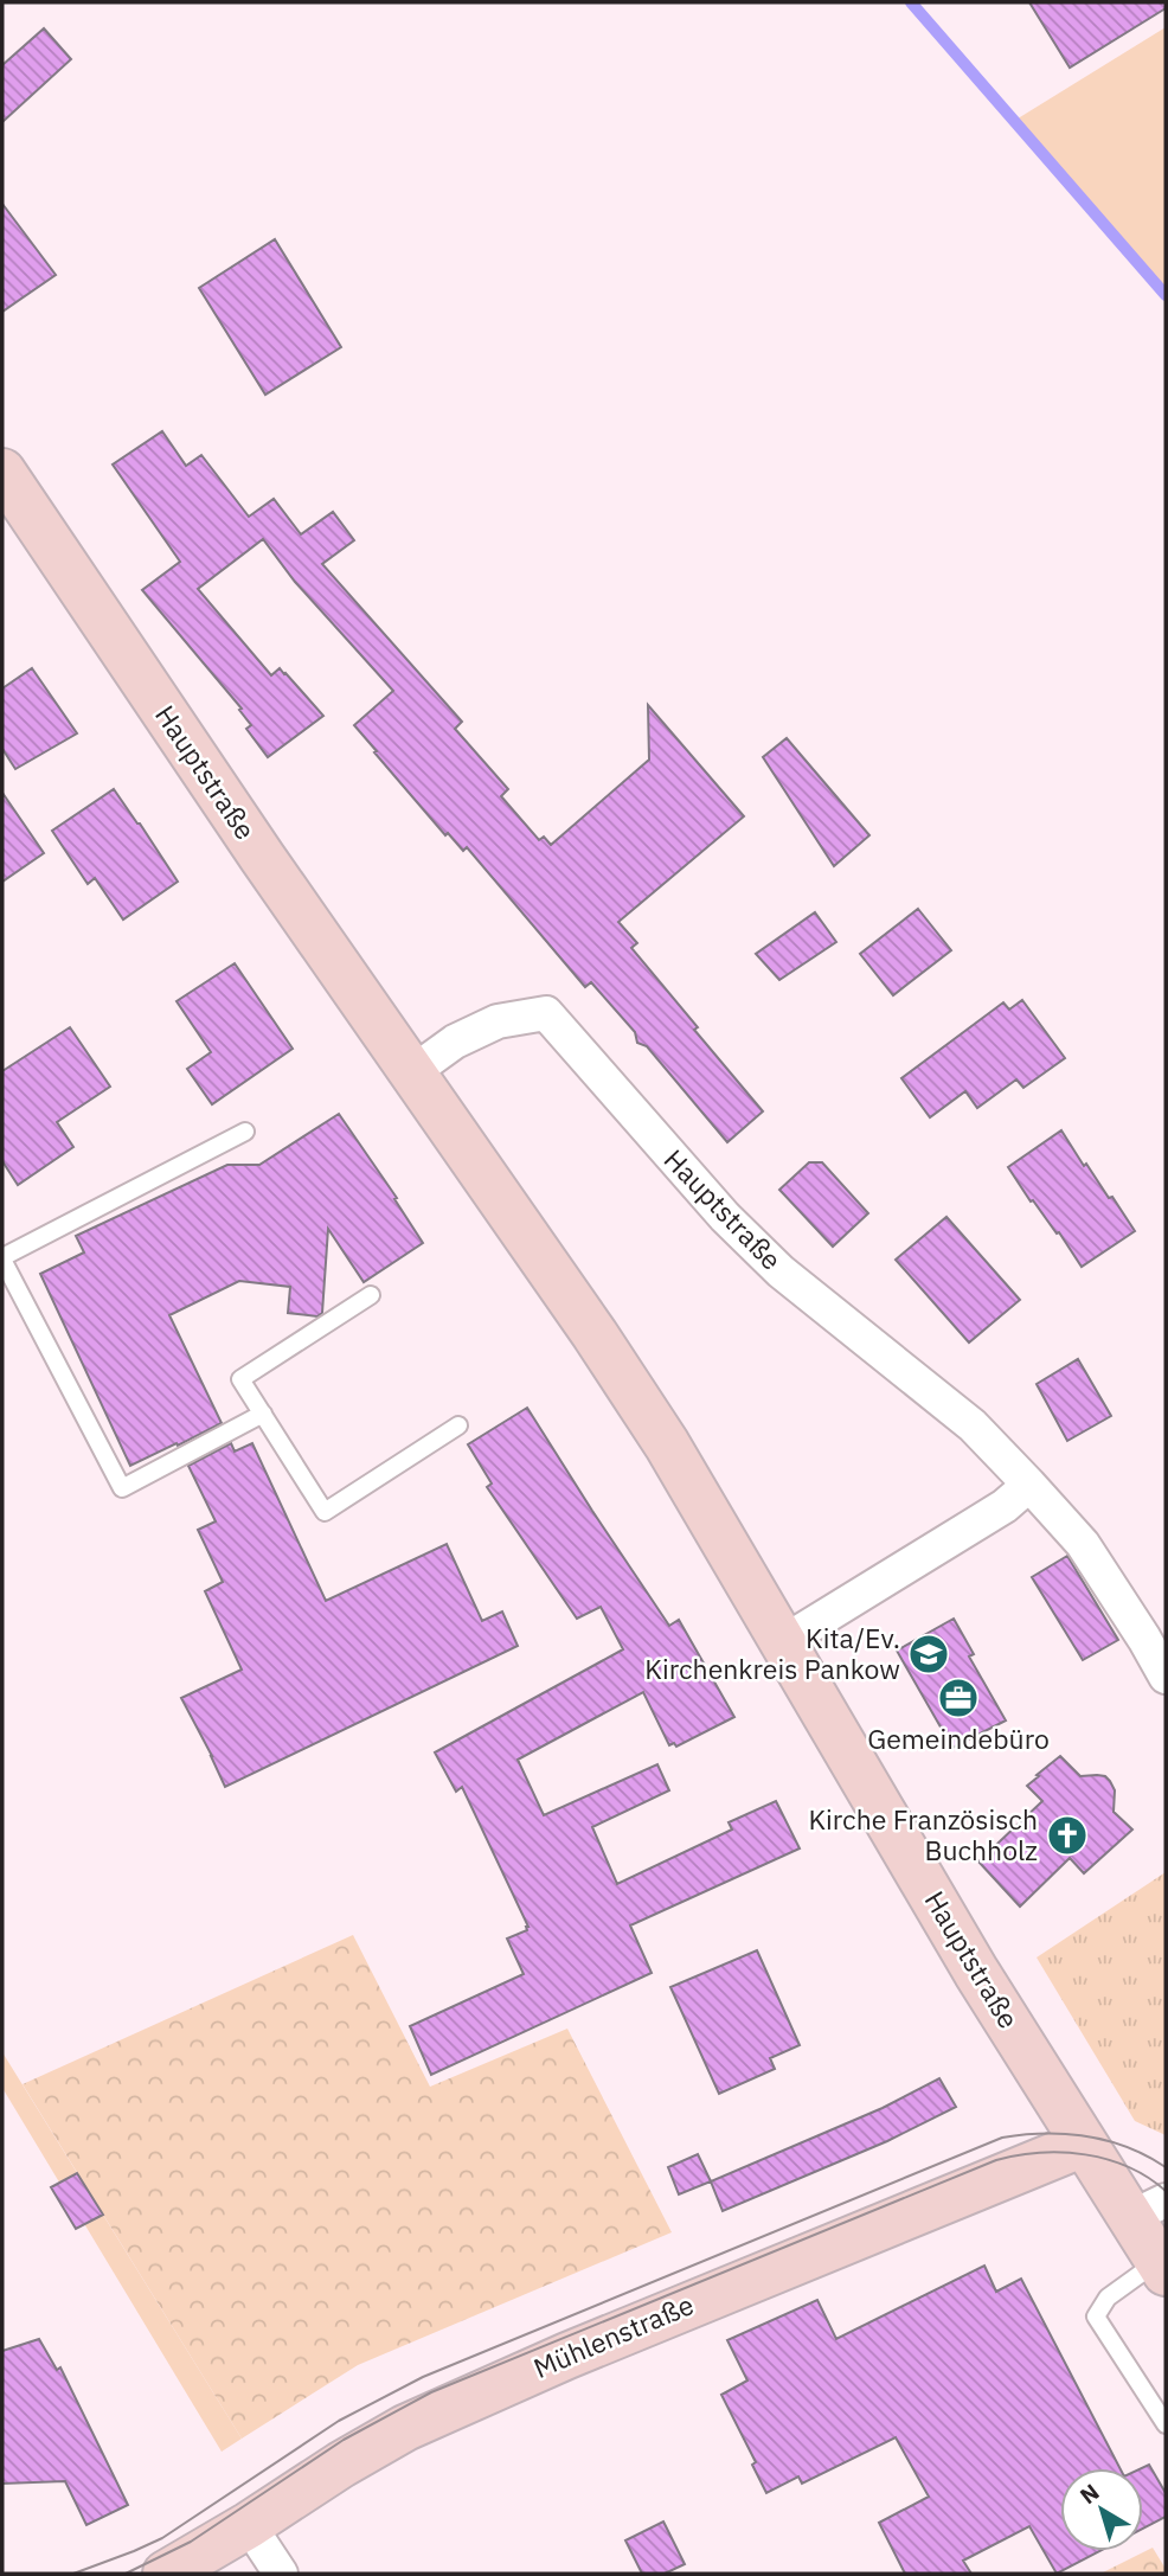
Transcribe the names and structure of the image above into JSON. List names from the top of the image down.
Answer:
{
  "streets": {
    "main road": ["Hauptstraße", "Mühlenstraße"]
  },
  "crossings": [
    ["Hauptstraße", "Mühlenstraße"]
  ],
  "places": {
    "school or university": ["Kita/Ev. Kirchenkreis Pankow"],
    "office": ["Gemeindebüro"],
    "church": ["Kirche Französisch Buchholz"]
  },
  "north": "top left"
}
